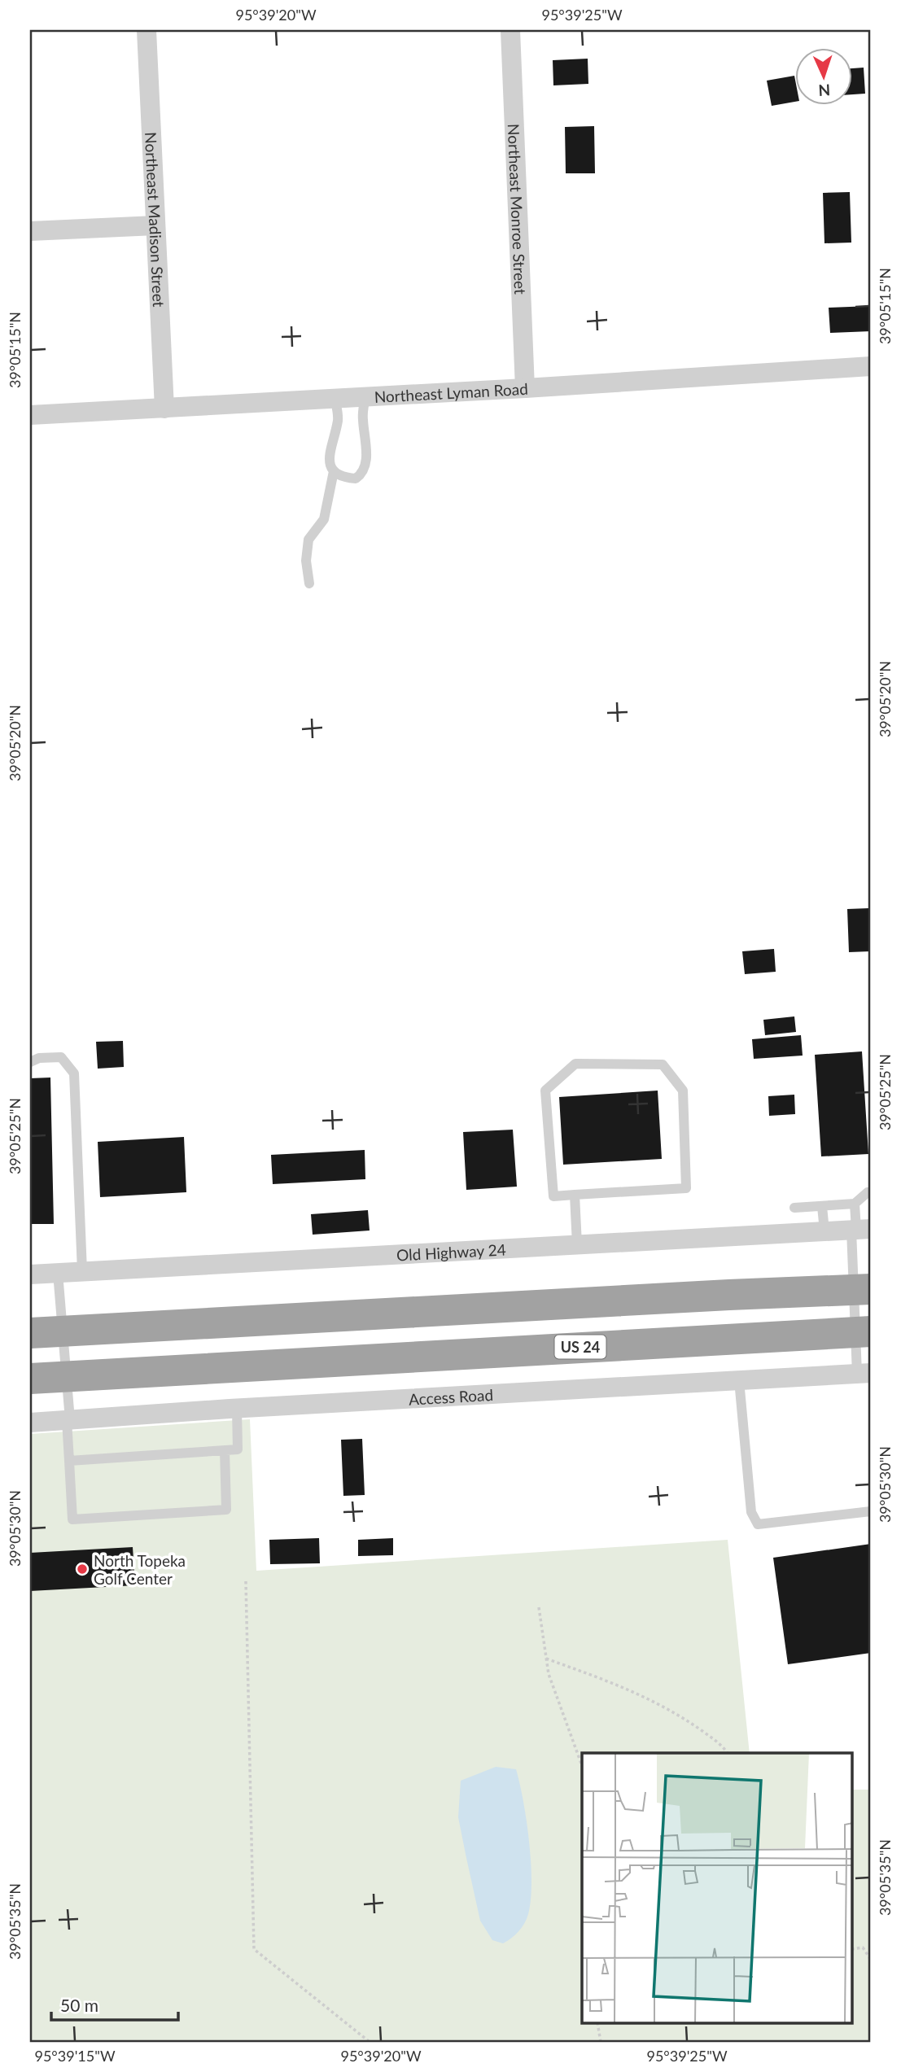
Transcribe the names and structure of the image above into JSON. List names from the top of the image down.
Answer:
{
  "streets": {
    "highway": ["US 24"],
    "street": [
      "Northeast Monroe Street",
      "Northeast Madison Street",
      "Northeast Lyman Road",
      "Old Highway 24",
      "Access Road"
    ]
  },
  "crossings": [
    ["Northeast Monroe Street", "Northeast Lyman Road"],
    ["Northeast Madison Street", "Northeast Lyman Road"]
  ],
  "places": ["North Topeka Golf Center"],
  "scale_bar": "50 m",
  "north": "bottom",
  "coordinates": [
    "95°39'20\"W",
    "95°39'25\"W",
    "39°05'15\"N",
    "39°05'20\"N",
    "39°05'25\"N",
    "39°05'30\"N",
    "39°05'35\"N",
    "95°39'15\"W"
  ]
}
